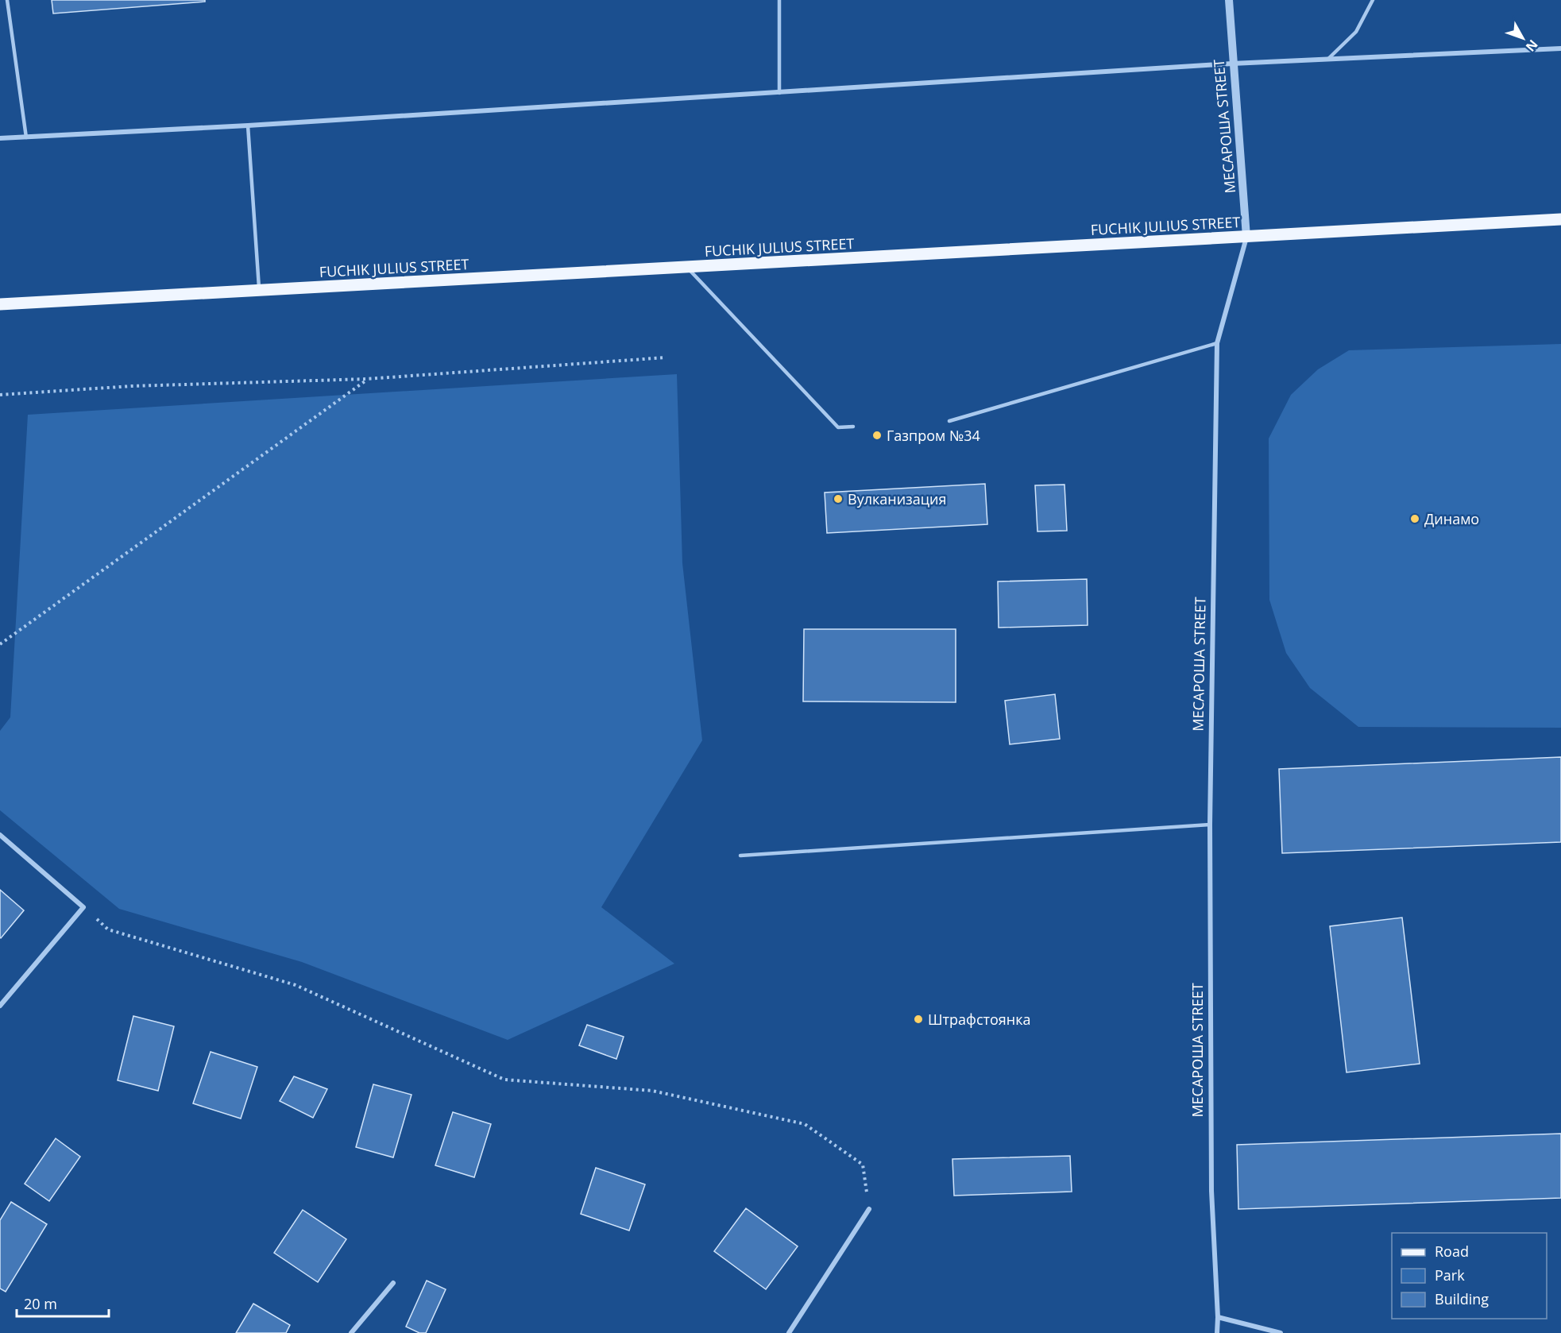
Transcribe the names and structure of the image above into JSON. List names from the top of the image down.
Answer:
{
  "streets": {
    "main road": ["FUCHIK JULIUS STREET"],
    "street": ["МЕСАРОША STREET"]
  },
  "crossings": [
    ["МЕСАРОША STREET", "FUCHIK JULIUS STREET"]
  ],
  "places": [
    "Газпром №34",
    "Вулканизация",
    "Динамо",
    "Штрафстоянка"
  ],
  "legend": ["Road", "Park", "Building"],
  "scale_bar": "20 m",
  "north": "bottom right"
}
